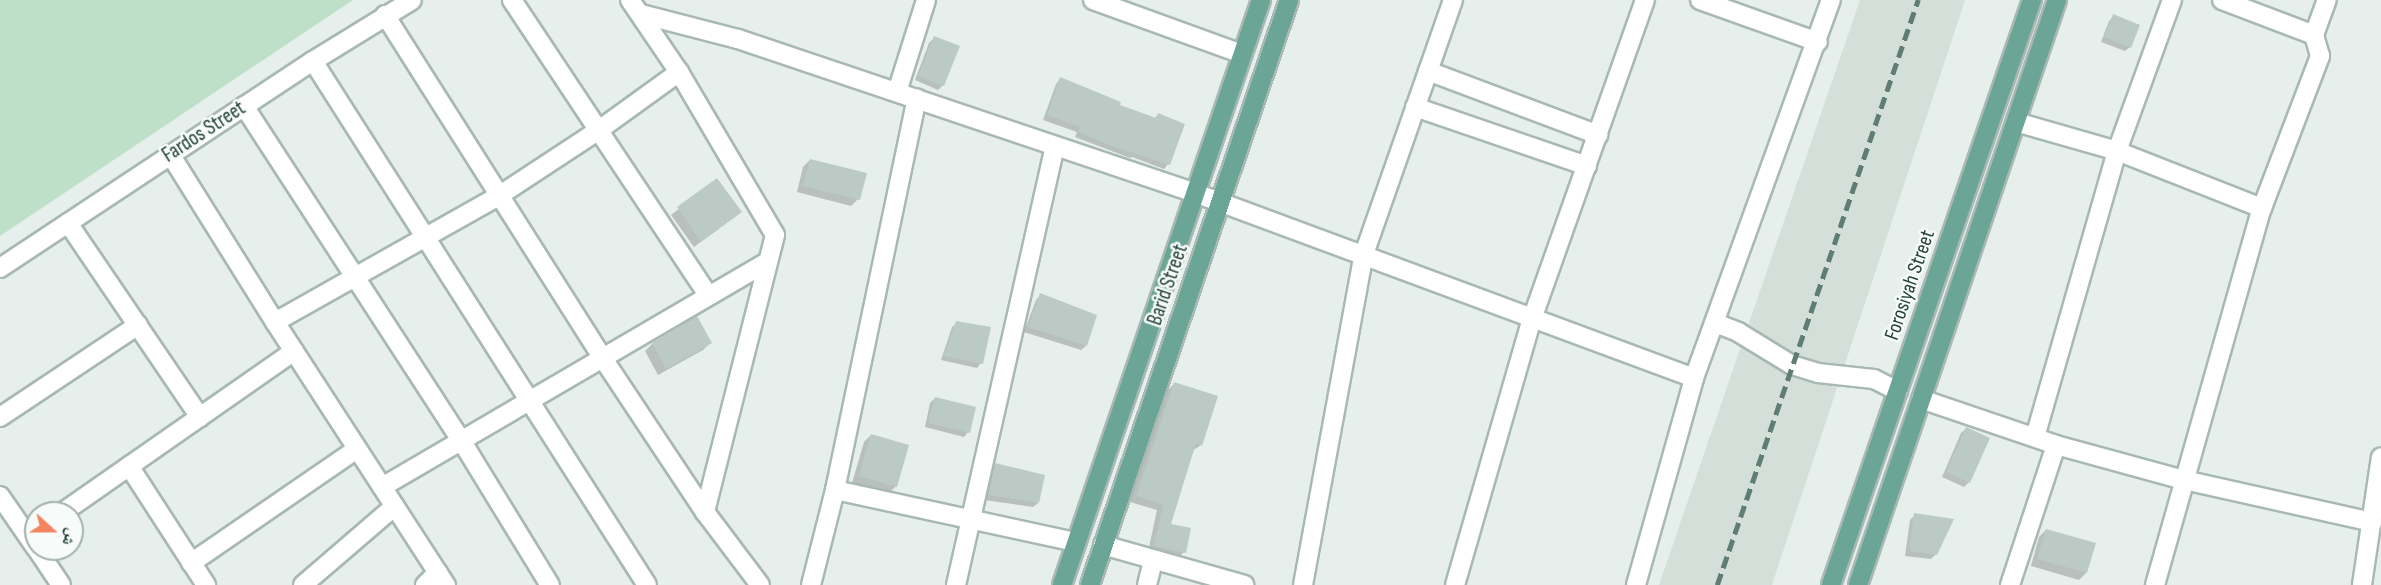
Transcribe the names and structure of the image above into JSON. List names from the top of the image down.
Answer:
{
  "streets": {
    "main road": ["Barid Street", "Forosiyah Street"],
    "street": ["Fardos Street"]
  },
  "north": "right"
}
